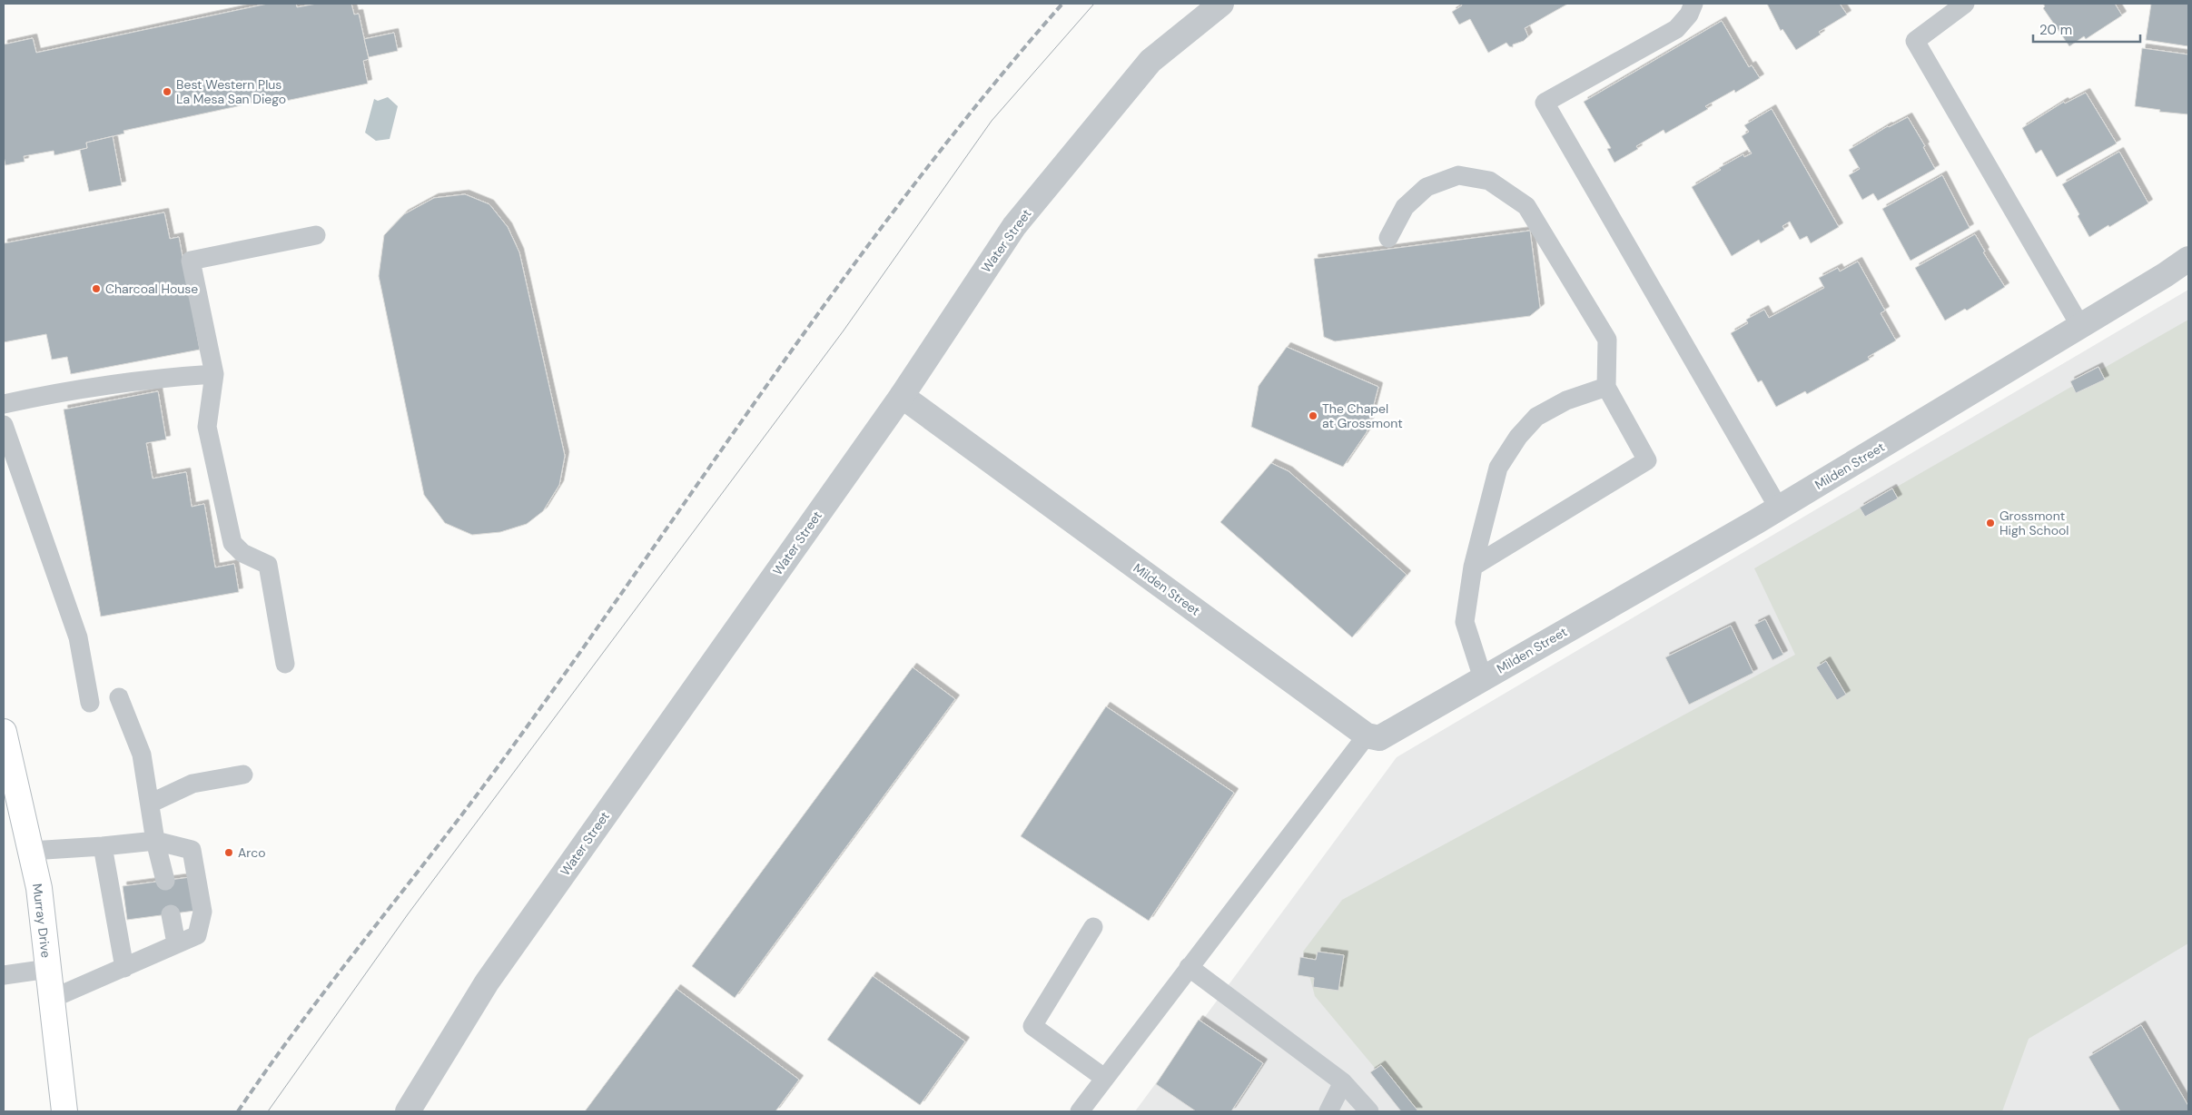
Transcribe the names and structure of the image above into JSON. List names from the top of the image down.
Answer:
{
  "streets": {
    "main road": ["Murray Drive"],
    "street": ["Water Street", "Milden Street"]
  },
  "crossings": [
    ["Water Street", "Milden Street"]
  ],
  "places": [
    "Best Western Plus La Mesa San Diego",
    "Charcoal House",
    "The Chapel at Grossmont",
    "Grossmont High School",
    "Arco"
  ],
  "scale_bar": "20 m"
}
